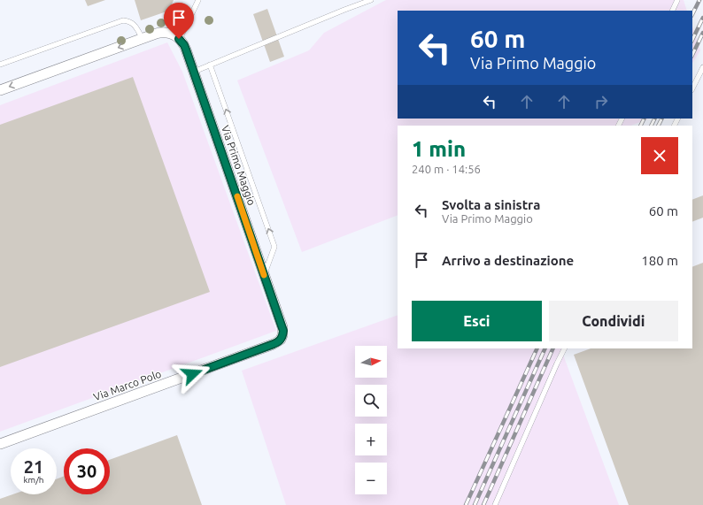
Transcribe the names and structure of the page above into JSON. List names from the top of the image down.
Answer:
{
  "streets": {
    "street": ["Via Primo Maggio", "Via Marco Polo"]
  },
  "crossings": [
    ["Via Primo Maggio", "Via Marco Polo"]
  ],
  "north": "right",
  "page": {
    "turn": ["60 m", "Via Primo Maggio"],
    "heading": ["1 min", "240 m · 14:56"],
    "list": [
      {
        "name": "Svolta a sinistra",
        "note": "Via Primo Maggio",
        "value": "60 m"
      },
      {
        "name": "Arrivo a destinazione",
        "value": "180 m"
      }
    ],
    "buttons": ["Esci", "Condividi"],
    "map_buttons": ["+", "−"],
    "speed": "21 km/h",
    "limit": "30"
  }
}
